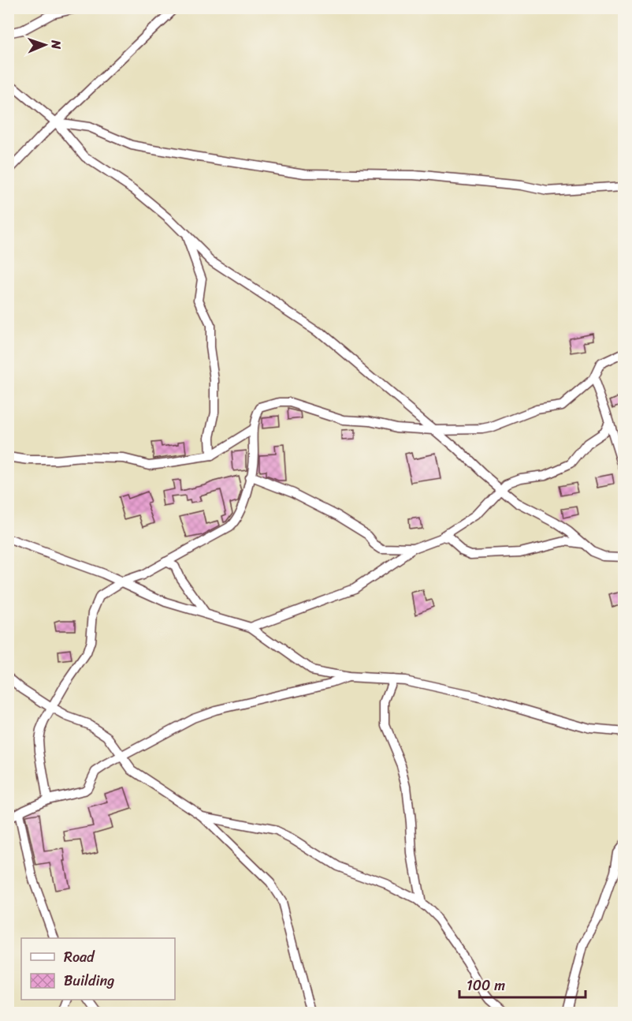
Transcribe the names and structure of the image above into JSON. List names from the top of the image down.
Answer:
{
  "legend": ["Road", "Building"],
  "scale_bar": "100 m",
  "north": "right"
}
